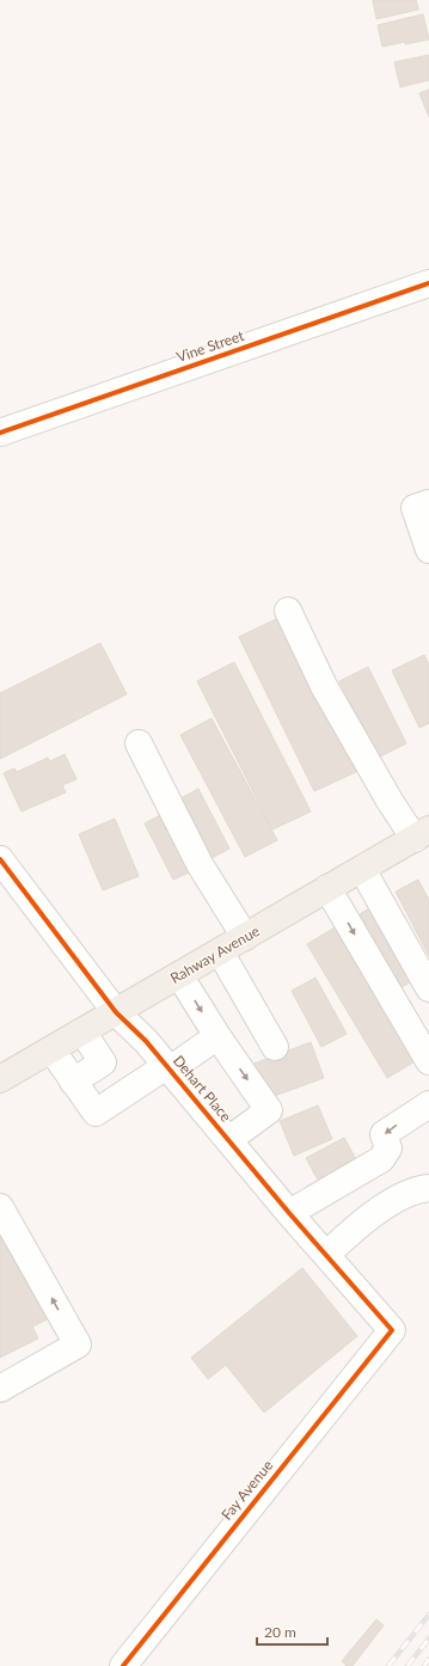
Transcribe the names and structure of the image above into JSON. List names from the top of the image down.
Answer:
{
  "streets": {
    "main road": ["Rahway Avenue"],
    "street": ["Vine Street", "Dehart Place", "Fay Avenue"]
  },
  "crossings": [
    ["Rahway Avenue", "Dehart Place"],
    ["Dehart Place", "Fay Avenue"]
  ],
  "scale_bar": "20 m"
}
